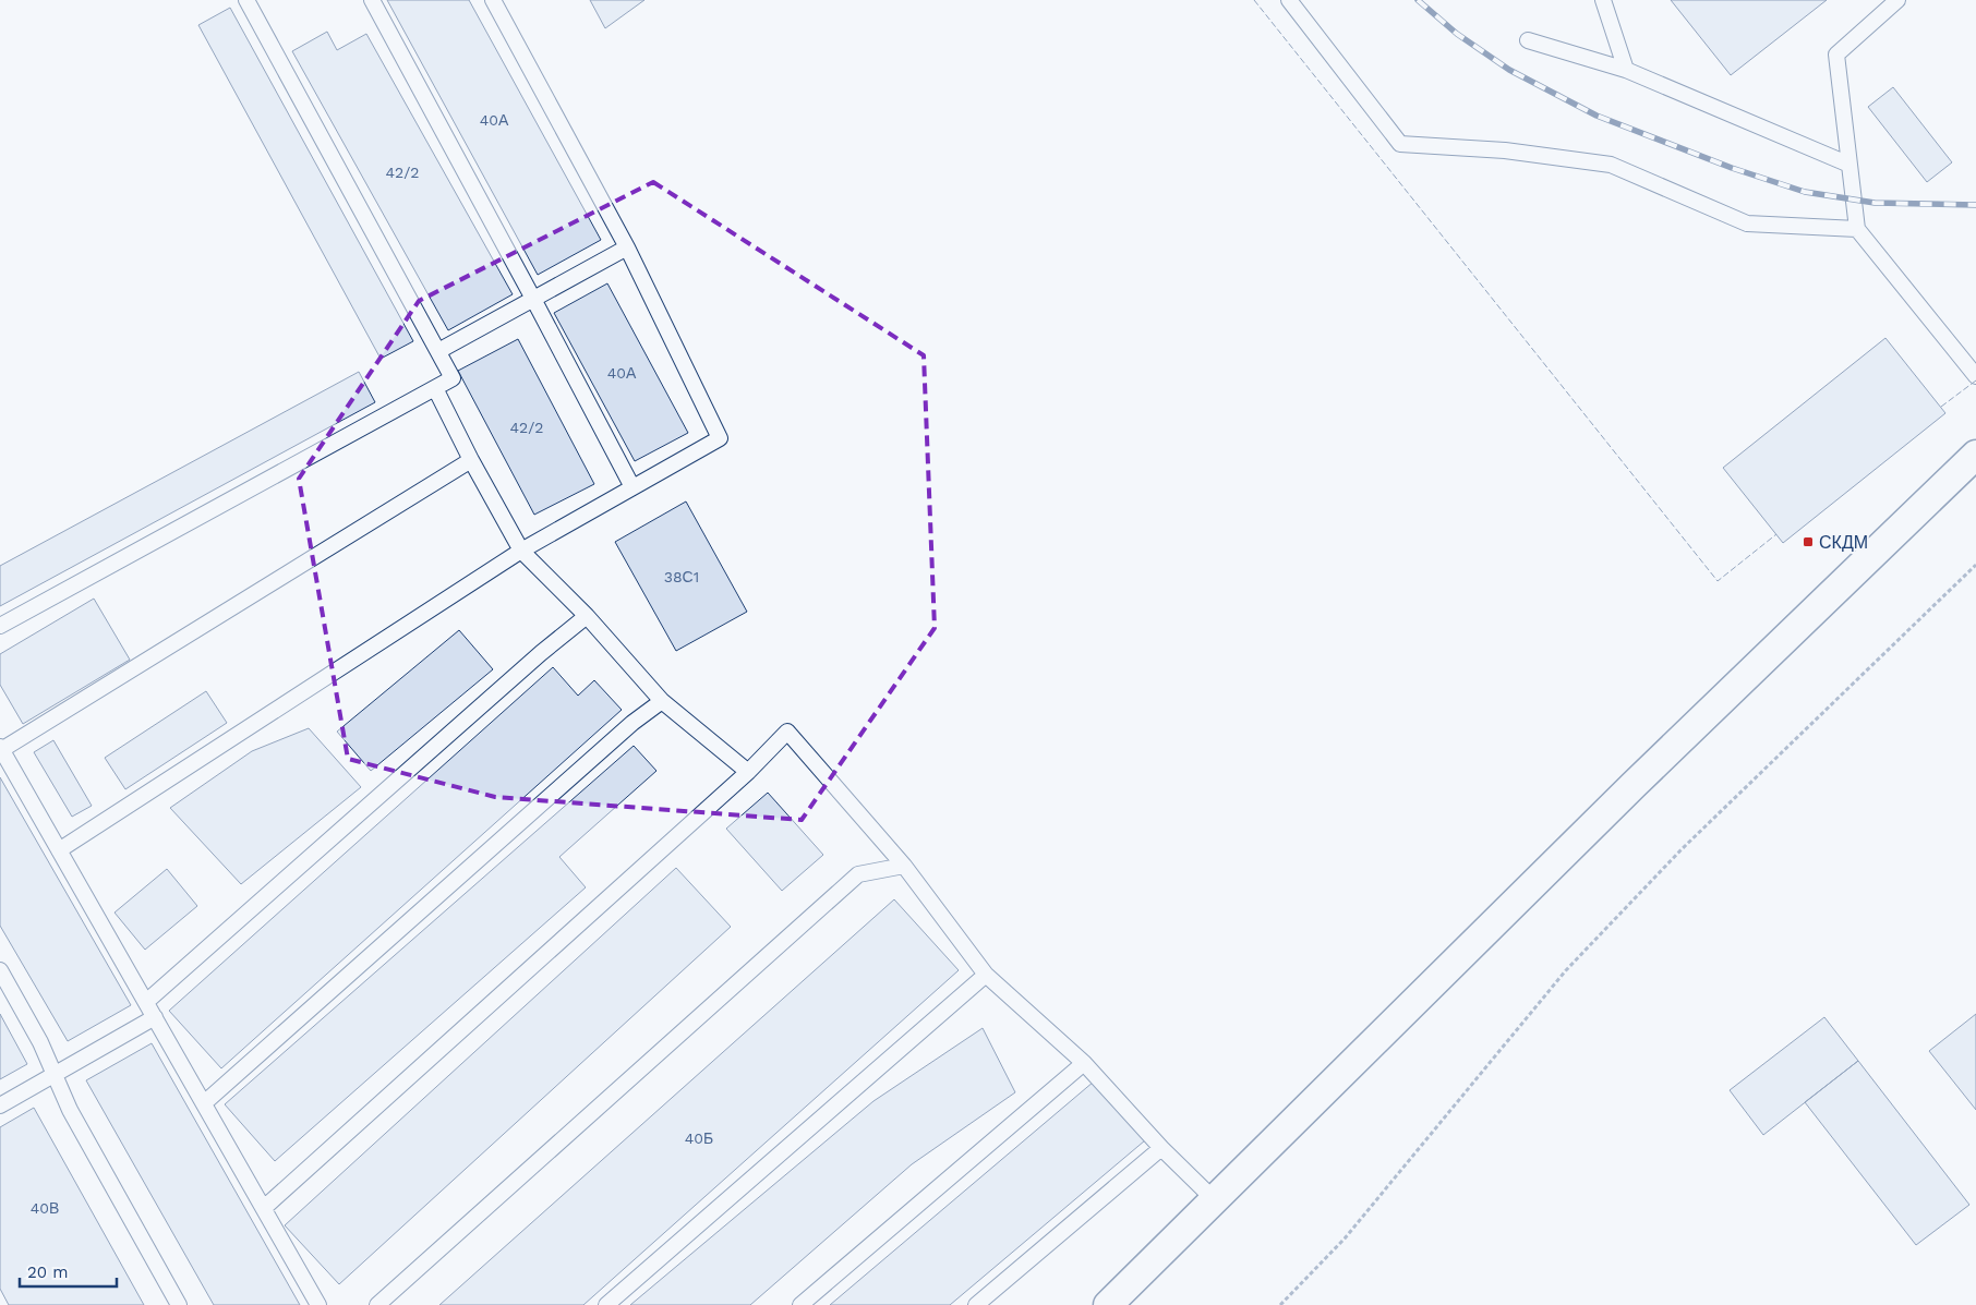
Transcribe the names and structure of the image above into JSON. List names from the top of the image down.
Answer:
{
  "places": {
    "transit": ["СКДМ"]
  },
  "house_numbers": [
    "40А",
    "42/2",
    "40А",
    "42/2",
    "38С1",
    "40Б",
    "40В"
  ],
  "scale_bar": "20 m"
}
